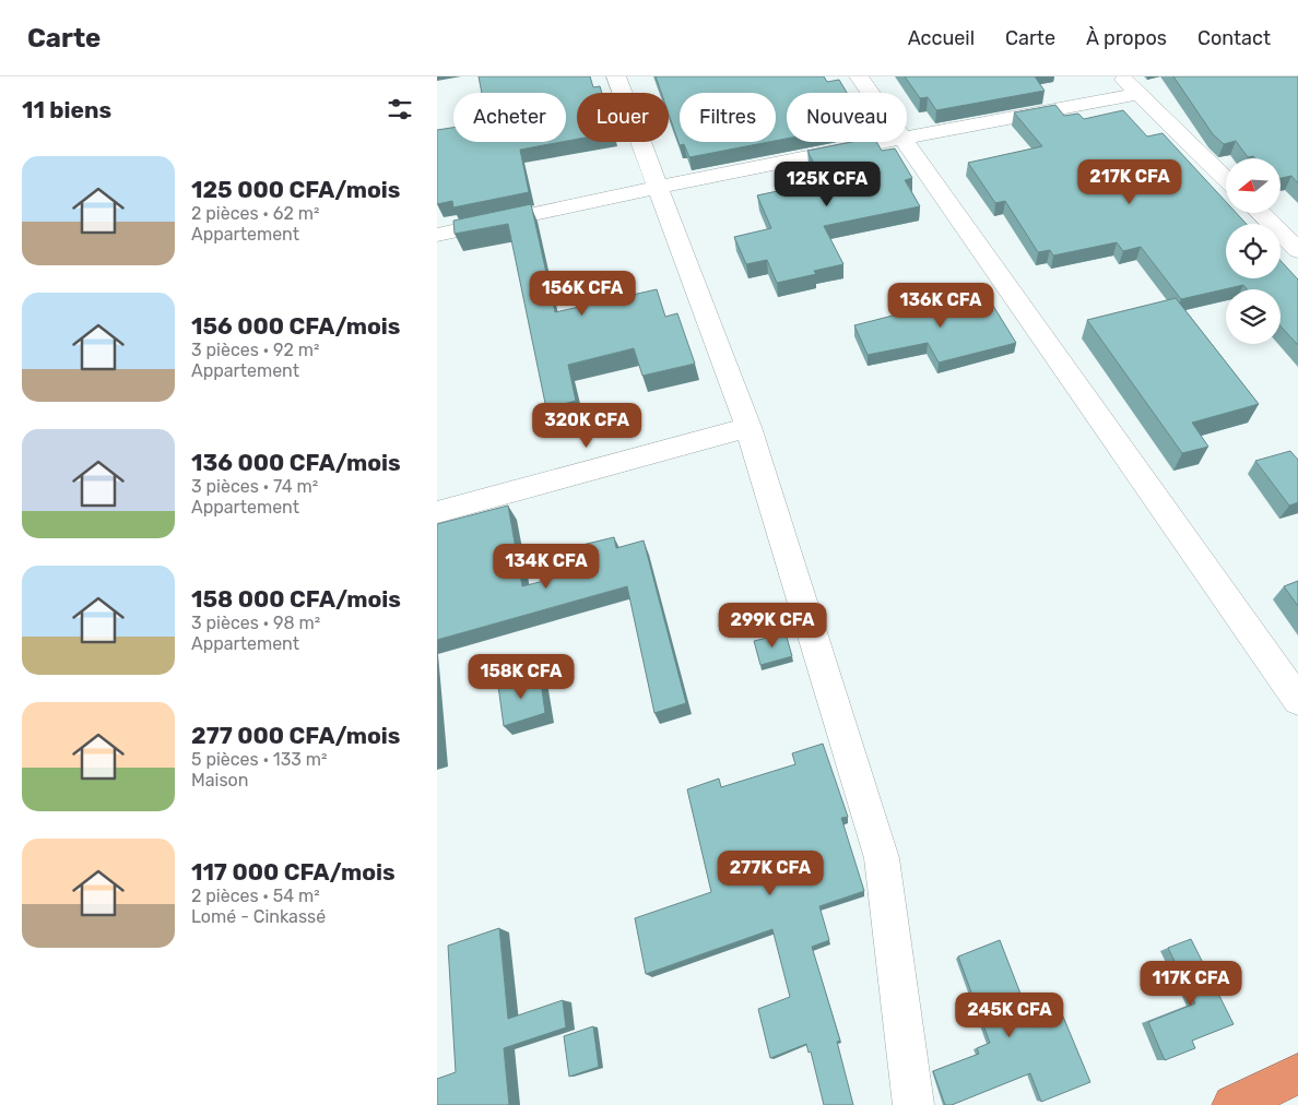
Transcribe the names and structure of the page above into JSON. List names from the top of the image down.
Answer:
{
  "north": "left",
  "page": {
    "header": "Carte",
    "nav": [
      "Accueil",
      "Carte",
      "À propos",
      "Contact"
    ],
    "heading": "11 biens",
    "chip": [
      "Acheter",
      "Louer",
      "Filtres",
      "Nouveau"
    ],
    "list": [
      {
        "name": "125 000 CFA/mois",
        "note": "2 pièces · 62 m² · Appartement"
      },
      {
        "name": "156 000 CFA/mois",
        "note": "3 pièces · 92 m² · Appartement"
      },
      {
        "name": "136 000 CFA/mois",
        "note": "3 pièces · 74 m² · Appartement"
      },
      {
        "name": "158 000 CFA/mois",
        "note": "3 pièces · 98 m² · Appartement"
      },
      {
        "name": "277 000 CFA/mois",
        "note": "5 pièces · 133 m² · Maison"
      },
      {
        "name": "117 000 CFA/mois",
        "note": "2 pièces · 54 m² · Lomé - Cinkassé"
      }
    ],
    "price": [
      "217K CFA",
      "125K CFA",
      "156K CFA",
      "136K CFA",
      "320K CFA",
      "134K CFA",
      "299K CFA",
      "158K CFA",
      "277K CFA",
      "117K CFA",
      "245K CFA"
    ]
  }
}
